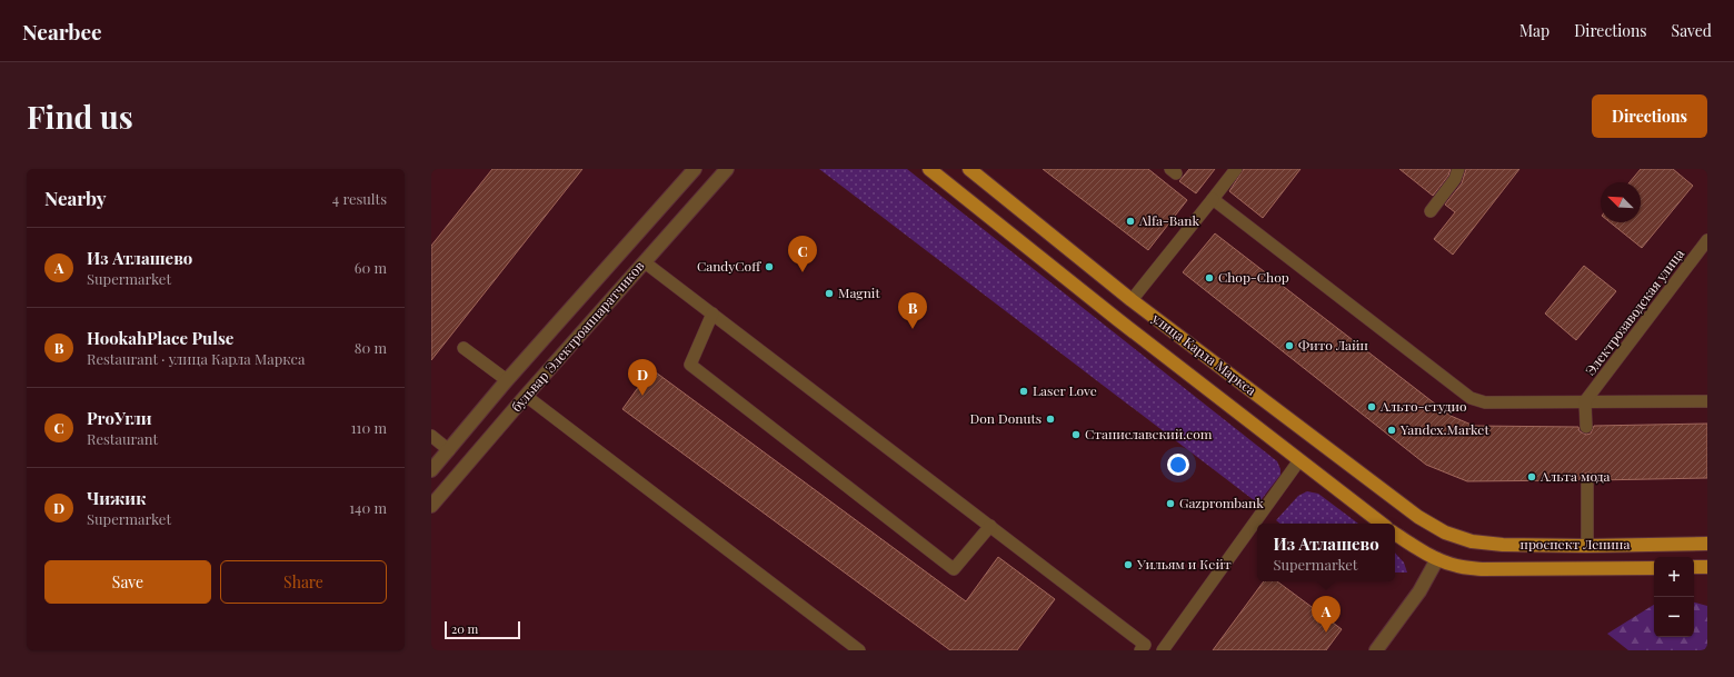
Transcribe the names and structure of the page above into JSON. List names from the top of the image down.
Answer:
{
  "streets": {
    "main road": ["улица Карла Маркса", "проспект Ленина"],
    "street": ["бульвар Электроаппаратчиков"],
    "lane": ["Электрозаводская улица"]
  },
  "crossings": [
    ["улица Карла Маркса", "проспект Ленина"]
  ],
  "places": [
    "Alfa-Bank",
    "CandyCoff",
    "Chop-Chop",
    "Magnit",
    "Фито Лайн",
    "Laser Love",
    "Альто-студио",
    "Don Donuts",
    "Yandex.Market",
    "Станиславский.com",
    "Альта мода",
    "Gazprombank",
    "Уильям и Кейт"
  ],
  "scale_bar": "20 m",
  "north": "top left",
  "page": {
    "header": "Nearbee",
    "nav": ["Map", "Directions", "Saved"],
    "buttons": [
      "Directions",
      ["Save", "Share"]
    ],
    "title": "Find us",
    "heading": ["Nearby", "4 results"],
    "list": [
      {
        "mark": "A",
        "name": "Из Атлашево",
        "note": "Supermarket",
        "value": "60 m"
      },
      {
        "mark": "B",
        "name": "HookahPlace Pulse",
        "note": "Restaurant · улица Карла Маркса",
        "value": "80 m"
      },
      {
        "mark": "C",
        "name": "ProУгли",
        "note": "Restaurant",
        "value": "110 m"
      },
      {
        "mark": "D",
        "name": "Чижик",
        "note": "Supermarket",
        "value": "140 m"
      }
    ],
    "pins": [
      "C",
      "B",
      "D",
      "A"
    ],
    "popup": ["Из Атлашево", "Supermarket"],
    "map_buttons": ["+", "−"],
    "scale": "20 m"
  }
}
